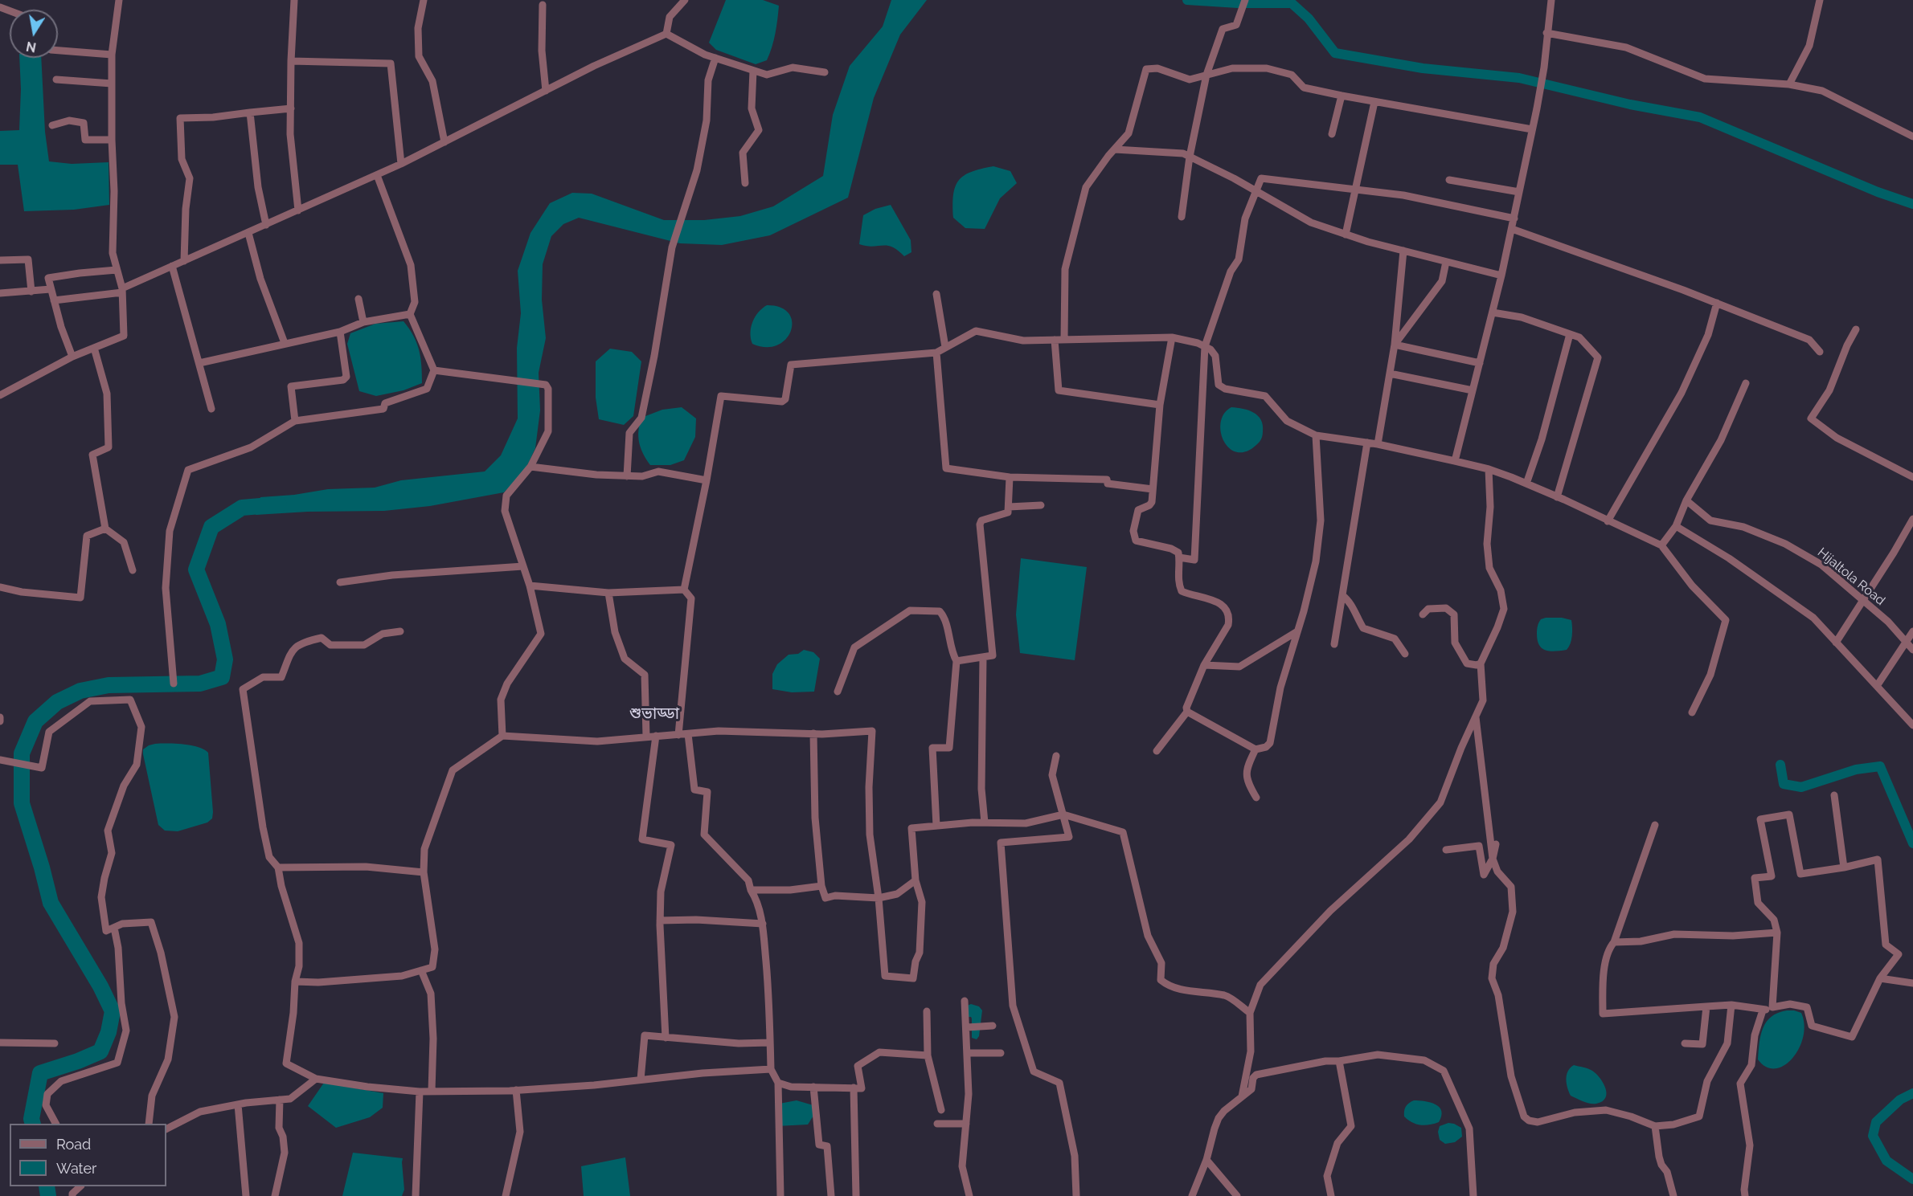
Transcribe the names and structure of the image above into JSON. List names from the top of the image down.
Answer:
{
  "streets": {
    "street": ["Hijaltola Road"]
  },
  "districts": ["শুভাড্ডা"],
  "legend": ["Road", "Water"],
  "north": "bottom"
}
